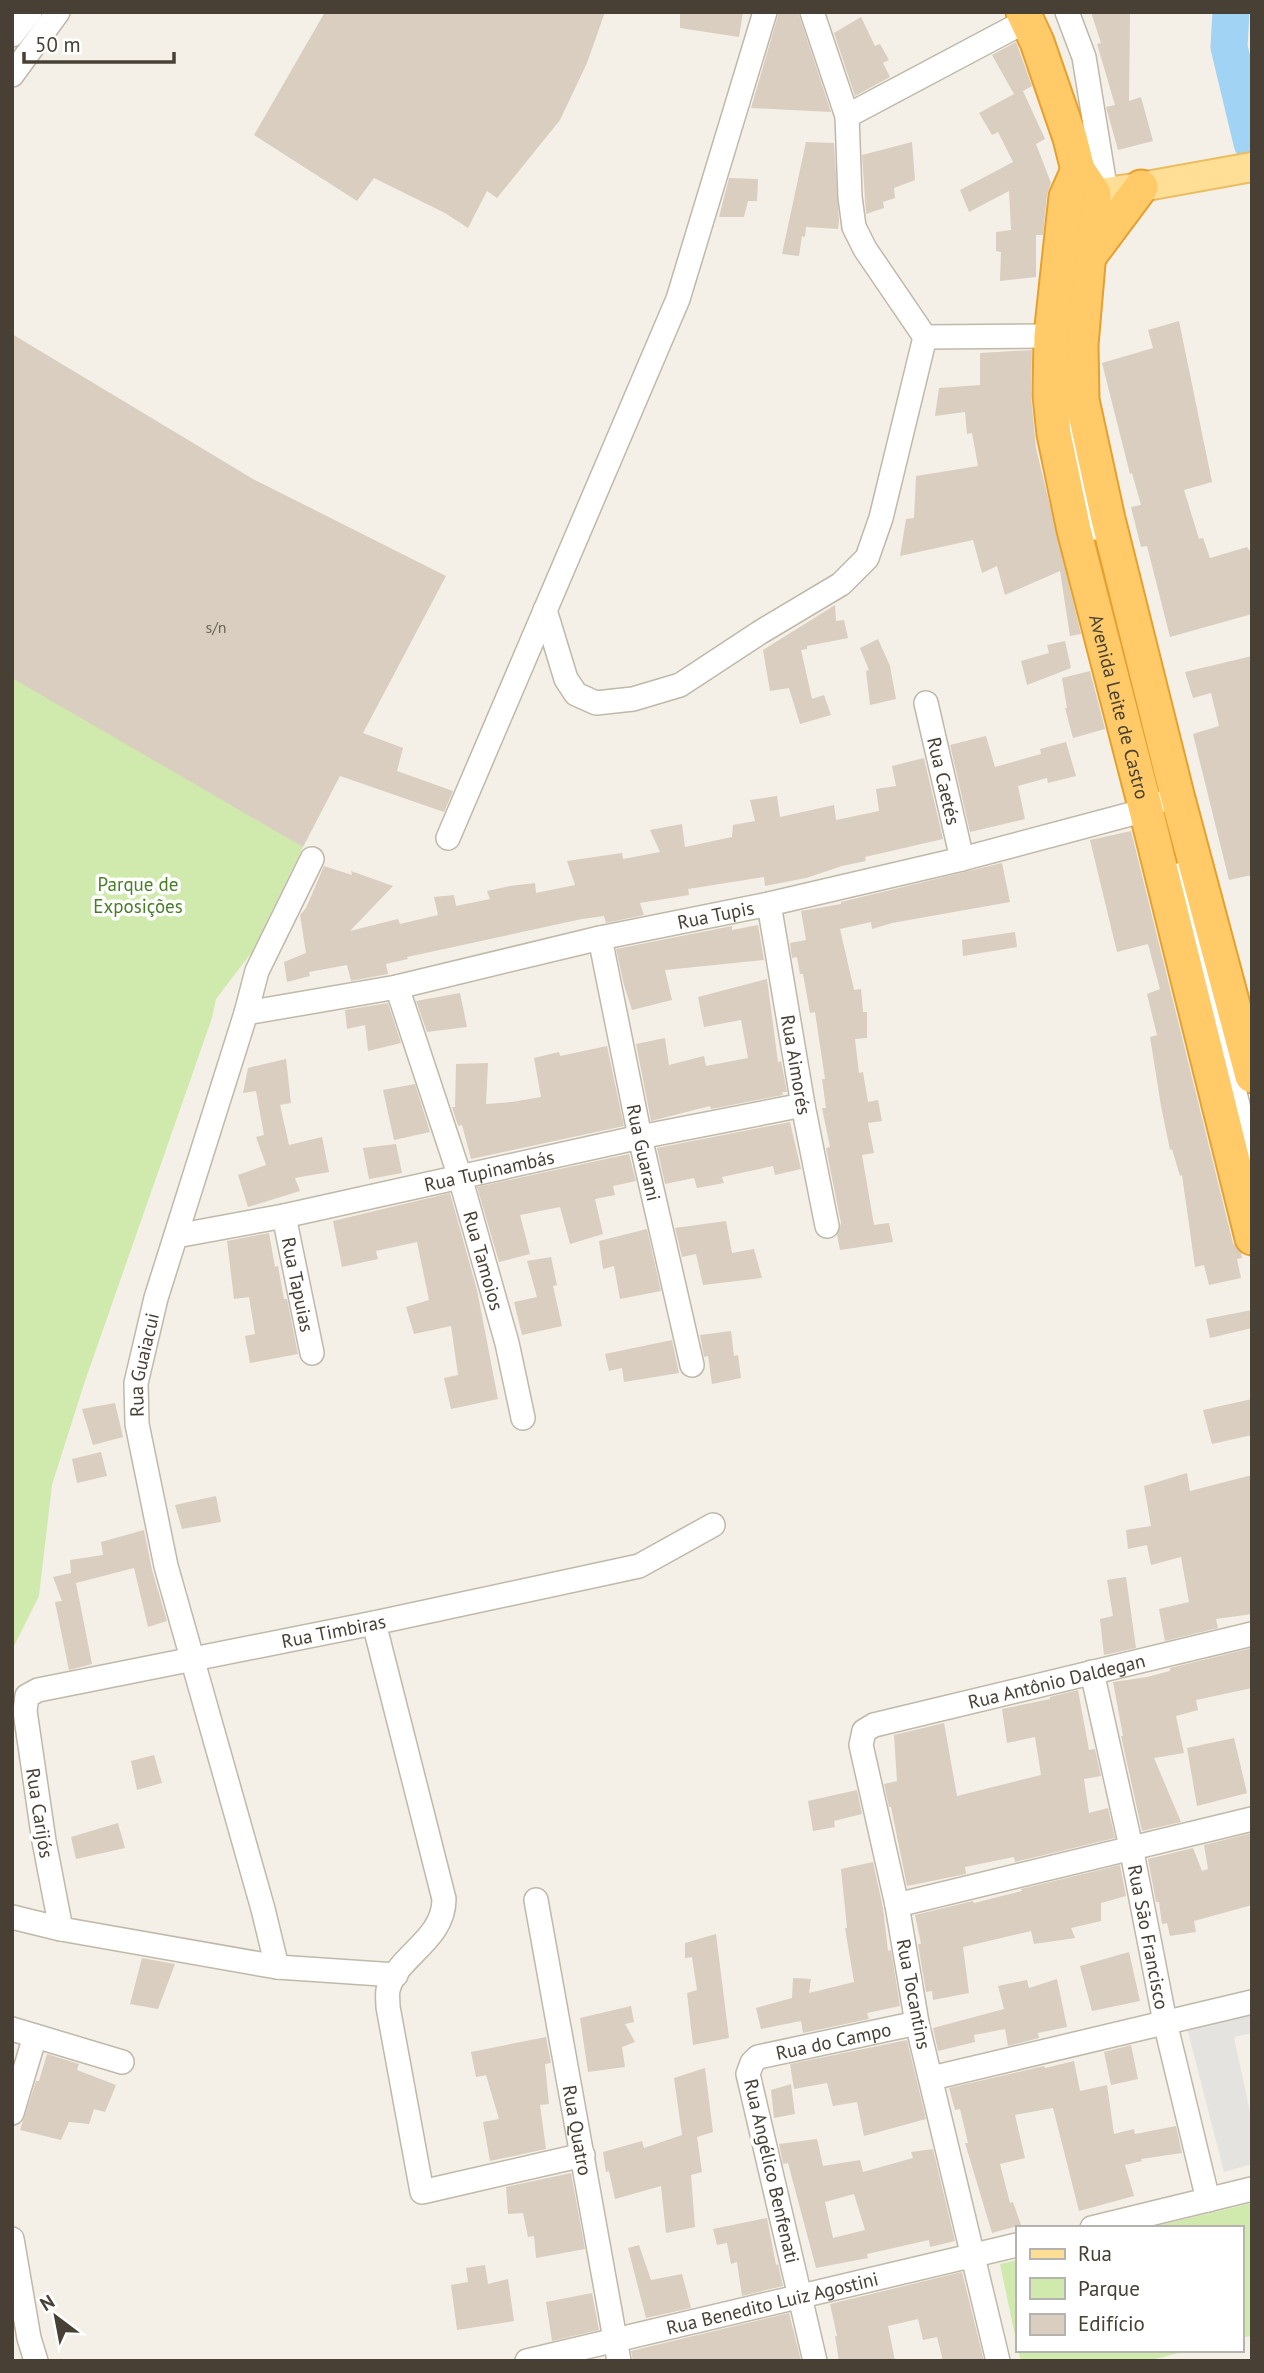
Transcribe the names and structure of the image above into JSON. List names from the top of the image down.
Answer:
{
  "streets": {
    "highway": ["Avenida Leite de Castro"],
    "street": [
      "Rua Caetés",
      "Rua Tupis",
      "Rua Aimorés",
      "Rua Guarani",
      "Rua Tupinambás",
      "Rua Tamoios",
      "Rua Tapuias",
      "Rua Guaiacui",
      "Rua Timbiras",
      "Rua Antônio Daldegan",
      "Rua Carijós",
      "Rua São Francisco",
      "Rua Tocantins",
      "Rua do Campo",
      "Rua Quatro",
      "Rua Angélico Benfenati",
      "Rua Benedito Luiz Agostini"
    ]
  },
  "crossings": [
    ["Avenida Leite de Castro", "Rua Tupis"],
    ["Rua Caetés", "Rua Tupis"],
    ["Rua Tupis", "Rua Aimorés"],
    ["Rua Tupis", "Rua Guarani"],
    ["Rua Tupis", "Rua Tamoios"],
    ["Rua Tupis", "Rua Guaiacui"],
    ["Rua Aimorés", "Rua Tupinambás"],
    ["Rua Guarani", "Rua Tupinambás"],
    ["Rua Tupinambás", "Rua Tamoios"],
    ["Rua Tupinambás", "Rua Tapuias"],
    ["Rua Tupinambás", "Rua Guaiacui"],
    ["Rua Guaiacui", "Rua Timbiras"],
    ["Rua Timbiras", "Rua Carijós"],
    ["Rua Antônio Daldegan", "Rua São Francisco"],
    ["Rua Antônio Daldegan", "Rua Tocantins"],
    ["Rua Tocantins", "Rua do Campo"],
    ["Rua Tocantins", "Rua Benedito Luiz Agostini"],
    ["Rua do Campo", "Rua Angélico Benfenati"],
    ["Rua Quatro", "Rua Benedito Luiz Agostini"],
    ["Rua Angélico Benfenati", "Rua Benedito Luiz Agostini"]
  ],
  "parks": ["Parque de Exposições"],
  "house_numbers": ["s/n"],
  "legend": ["Rua", "Parque", "Edifício"],
  "scale_bar": "50 m",
  "north": "top left"
}
